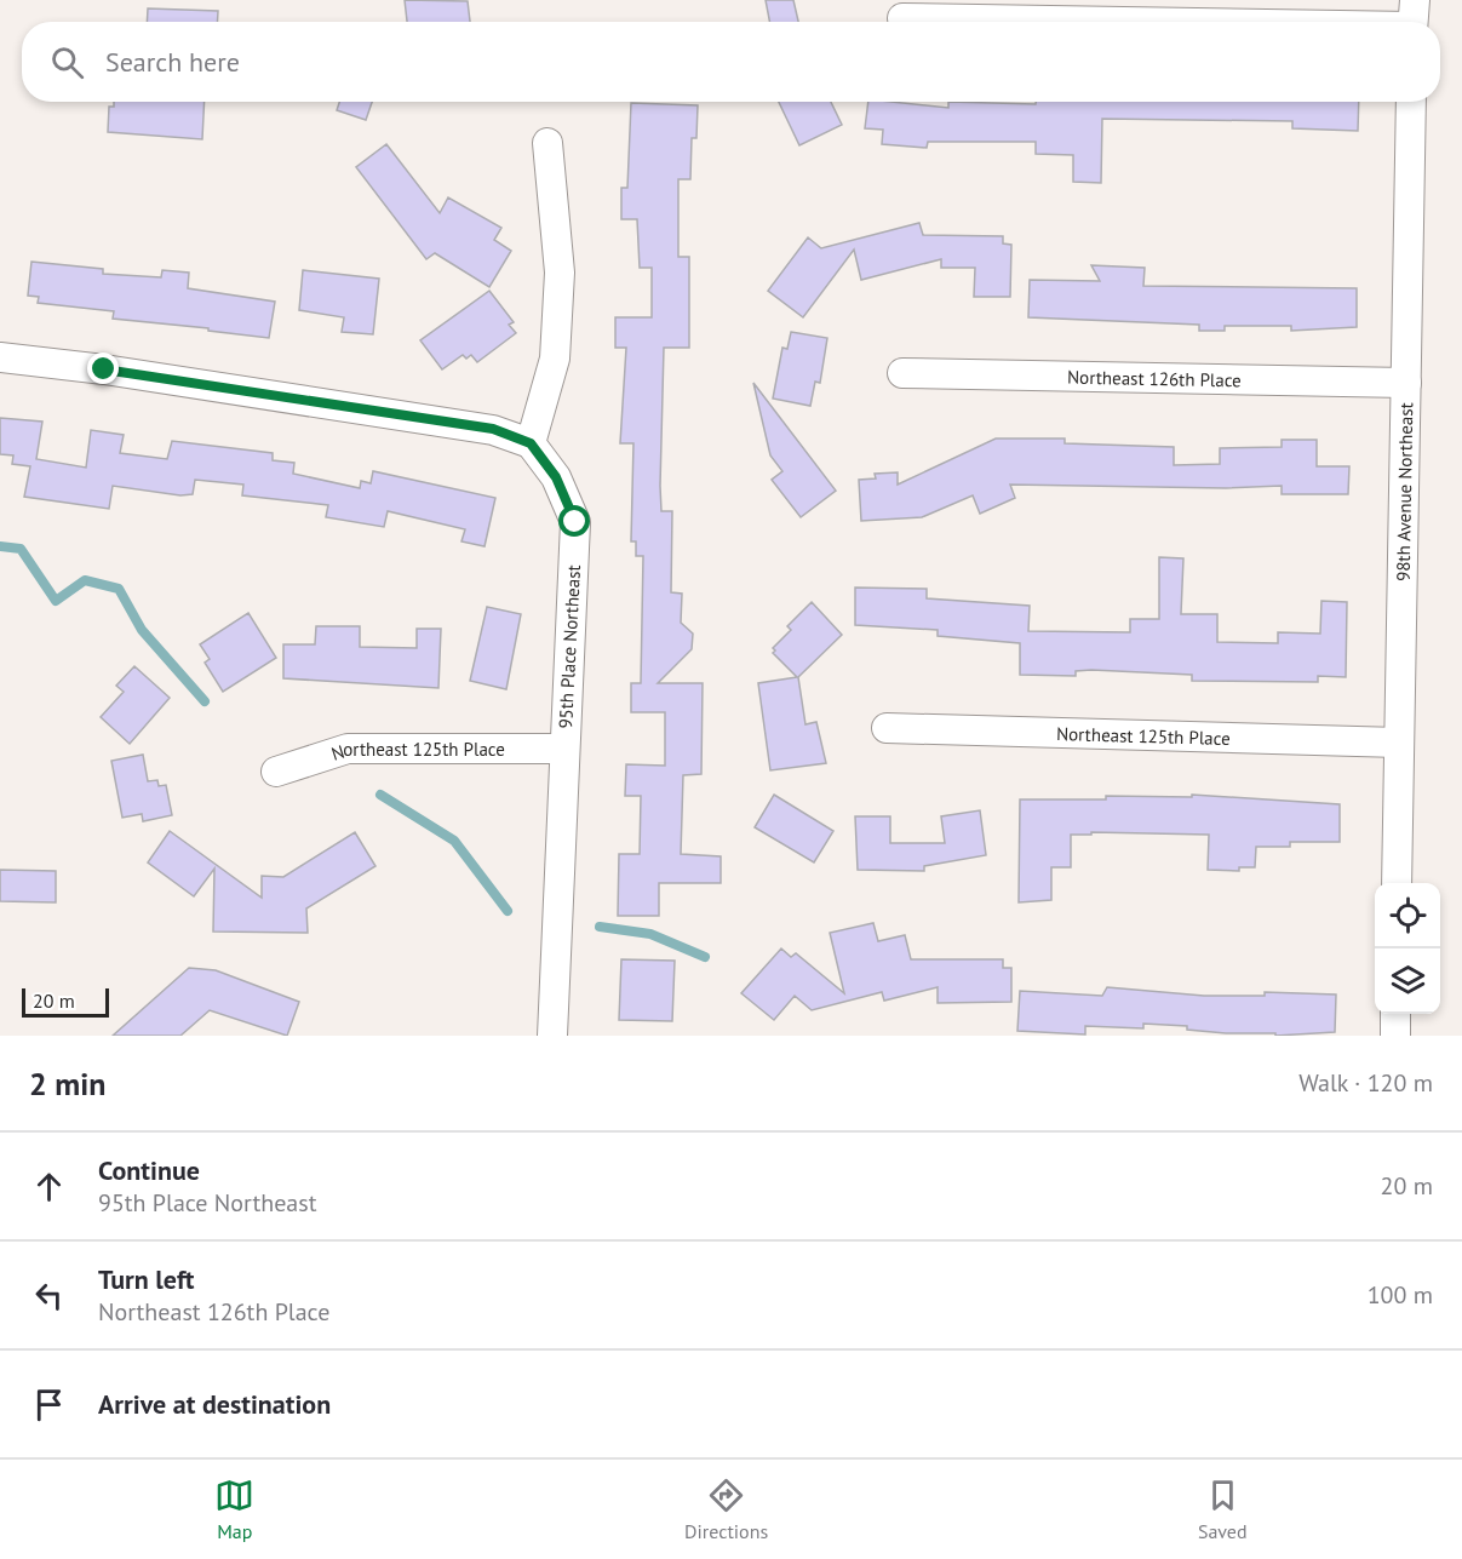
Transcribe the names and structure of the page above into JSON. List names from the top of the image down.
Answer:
{
  "streets": {
    "street": [
      "Northeast 126th Place",
      "98th Avenue Northeast",
      "95th Place Northeast",
      "Northeast 125th Place"
    ]
  },
  "crossings": [
    ["Northeast 126th Place", "98th Avenue Northeast"],
    ["98th Avenue Northeast", "Northeast 125th Place"],
    ["95th Place Northeast", "Northeast 125th Place"]
  ],
  "scale_bar": "20 m",
  "page": {
    "search": "Search here",
    "scale": "20 m",
    "heading": ["2 min", "Walk · 120 m"],
    "list": [
      ["Continue", "95th Place Northeast", "20 m"],
      ["Turn left", "Northeast 126th Place", "100 m"],
      "Arrive at destination"
    ],
    "nav": ["Map", "Directions", "Saved"]
  }
}
